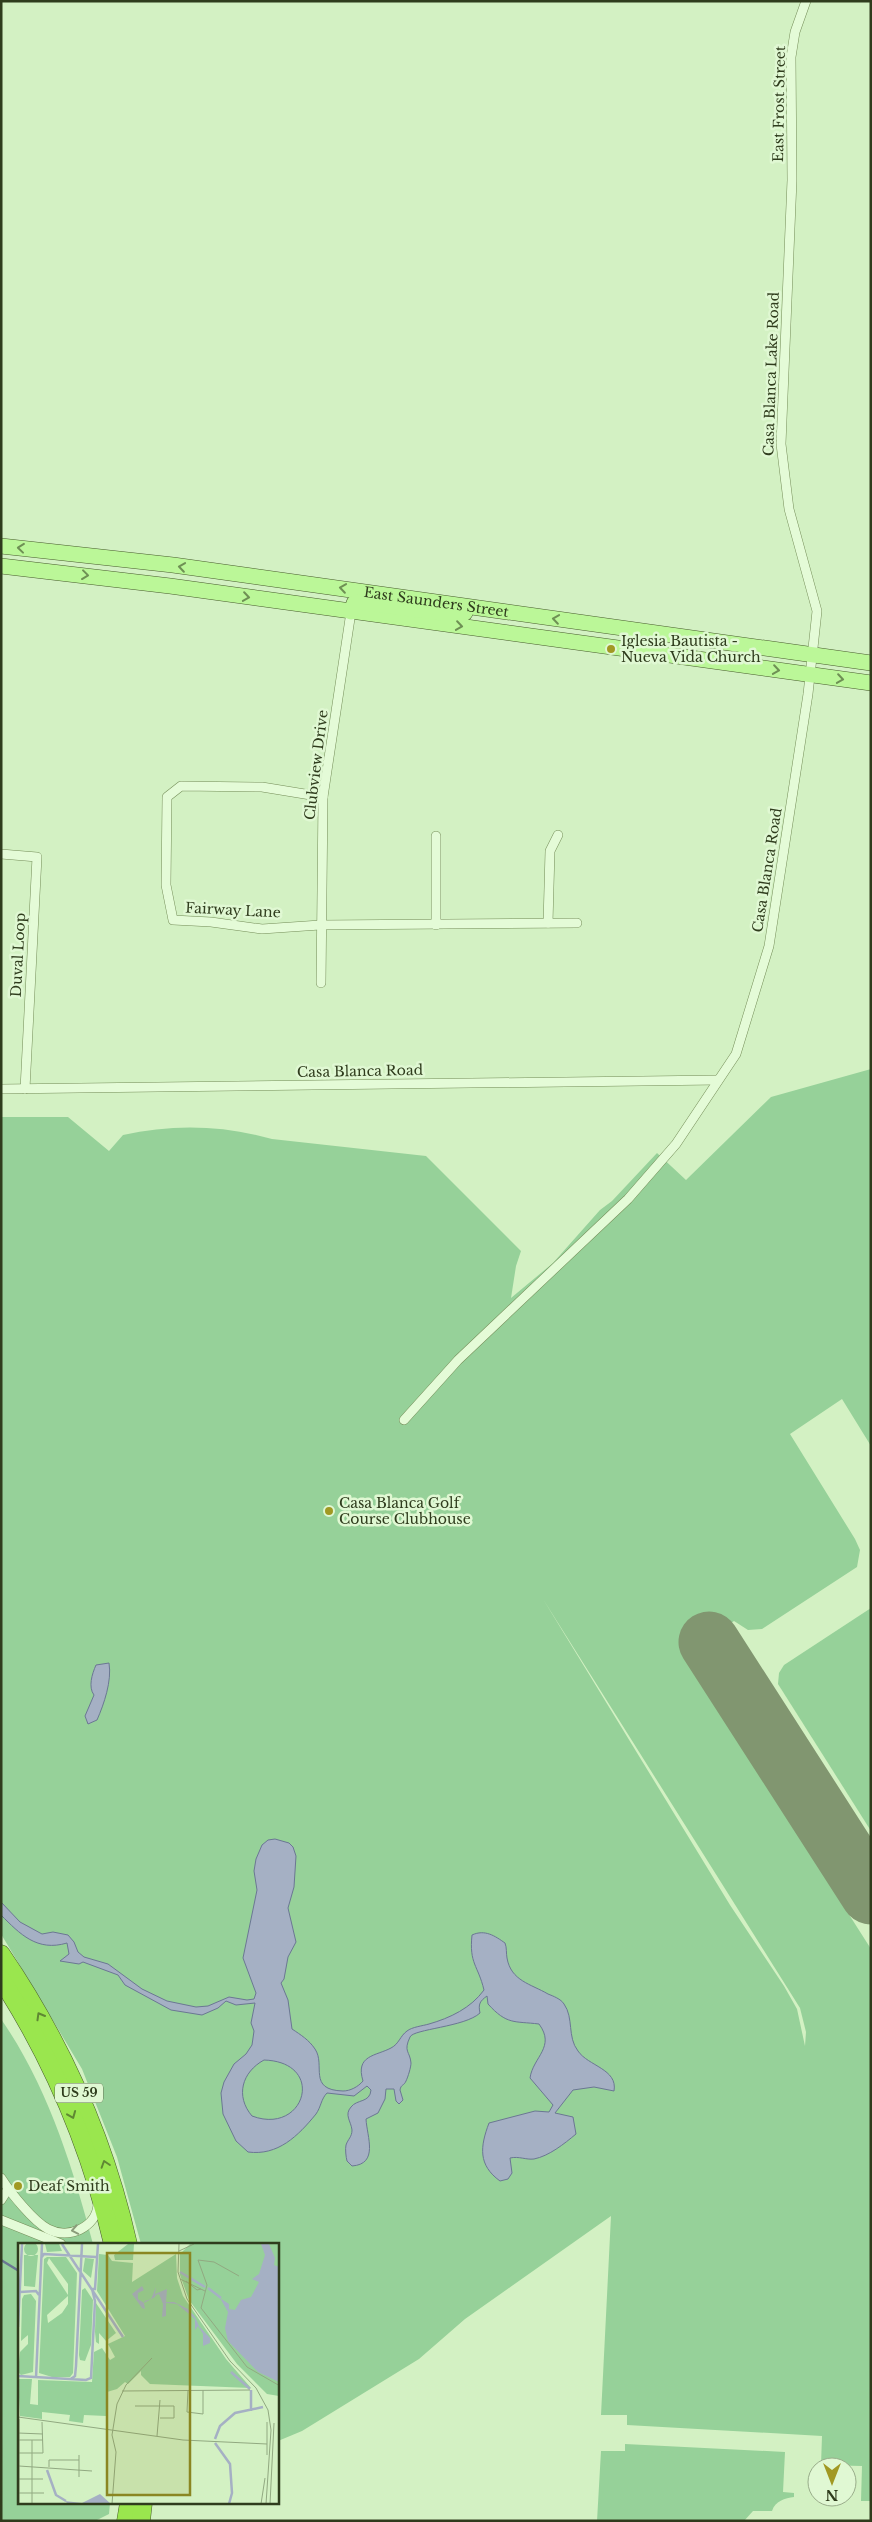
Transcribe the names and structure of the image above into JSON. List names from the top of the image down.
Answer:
{
  "streets": {
    "highway": ["US 59"],
    "main road": ["East Saunders Street"],
    "street": [
      "East Frost Street",
      "Casa Blanca Lake Road",
      "Clubview Drive",
      "Casa Blanca Road",
      "Fairway Lane",
      "Duval Loop"
    ]
  },
  "crossings": [
    ["East Frost Street", "Casa Blanca Lake Road"],
    ["Casa Blanca Lake Road", "East Saunders Street"],
    ["Casa Blanca Lake Road", "Casa Blanca Road"],
    ["East Saunders Street", "Clubview Drive"],
    ["East Saunders Street", "Casa Blanca Road"],
    ["Clubview Drive", "Fairway Lane"],
    ["Casa Blanca Road", "Duval Loop"]
  ],
  "places": ["Iglesia Bautista - Nueva Vida Church", "Casa Blanca Golf Course Clubhouse", "Deaf Smith"],
  "north": "bottom"
}
